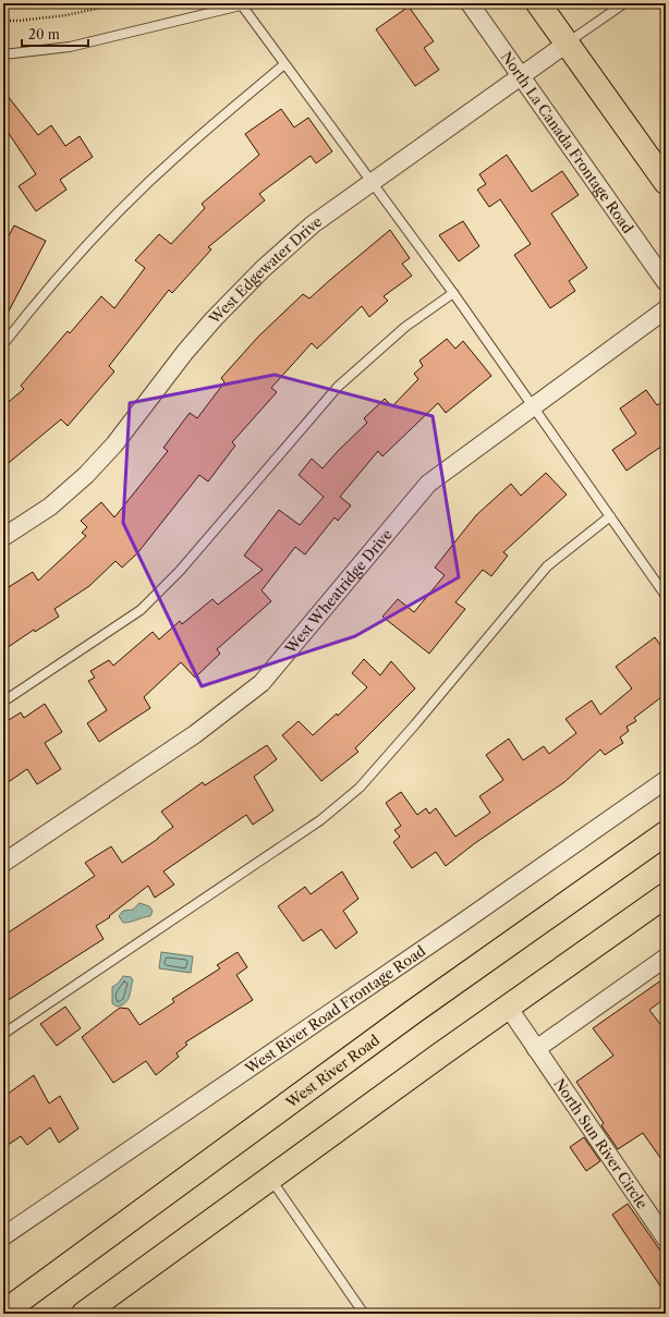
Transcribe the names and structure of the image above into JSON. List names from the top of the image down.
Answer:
{
  "streets": {
    "main road": ["West River Road"],
    "street": [
      "North La Canada Frontage Road",
      "West Edgewater Drive",
      "West Wheatridge Drive",
      "West River Road Frontage Road",
      "North Sun River Circle"
    ]
  },
  "crossings": [
    ["North La Canada Frontage Road", "West Edgewater Drive"]
  ],
  "scale_bar": "20 m"
}
